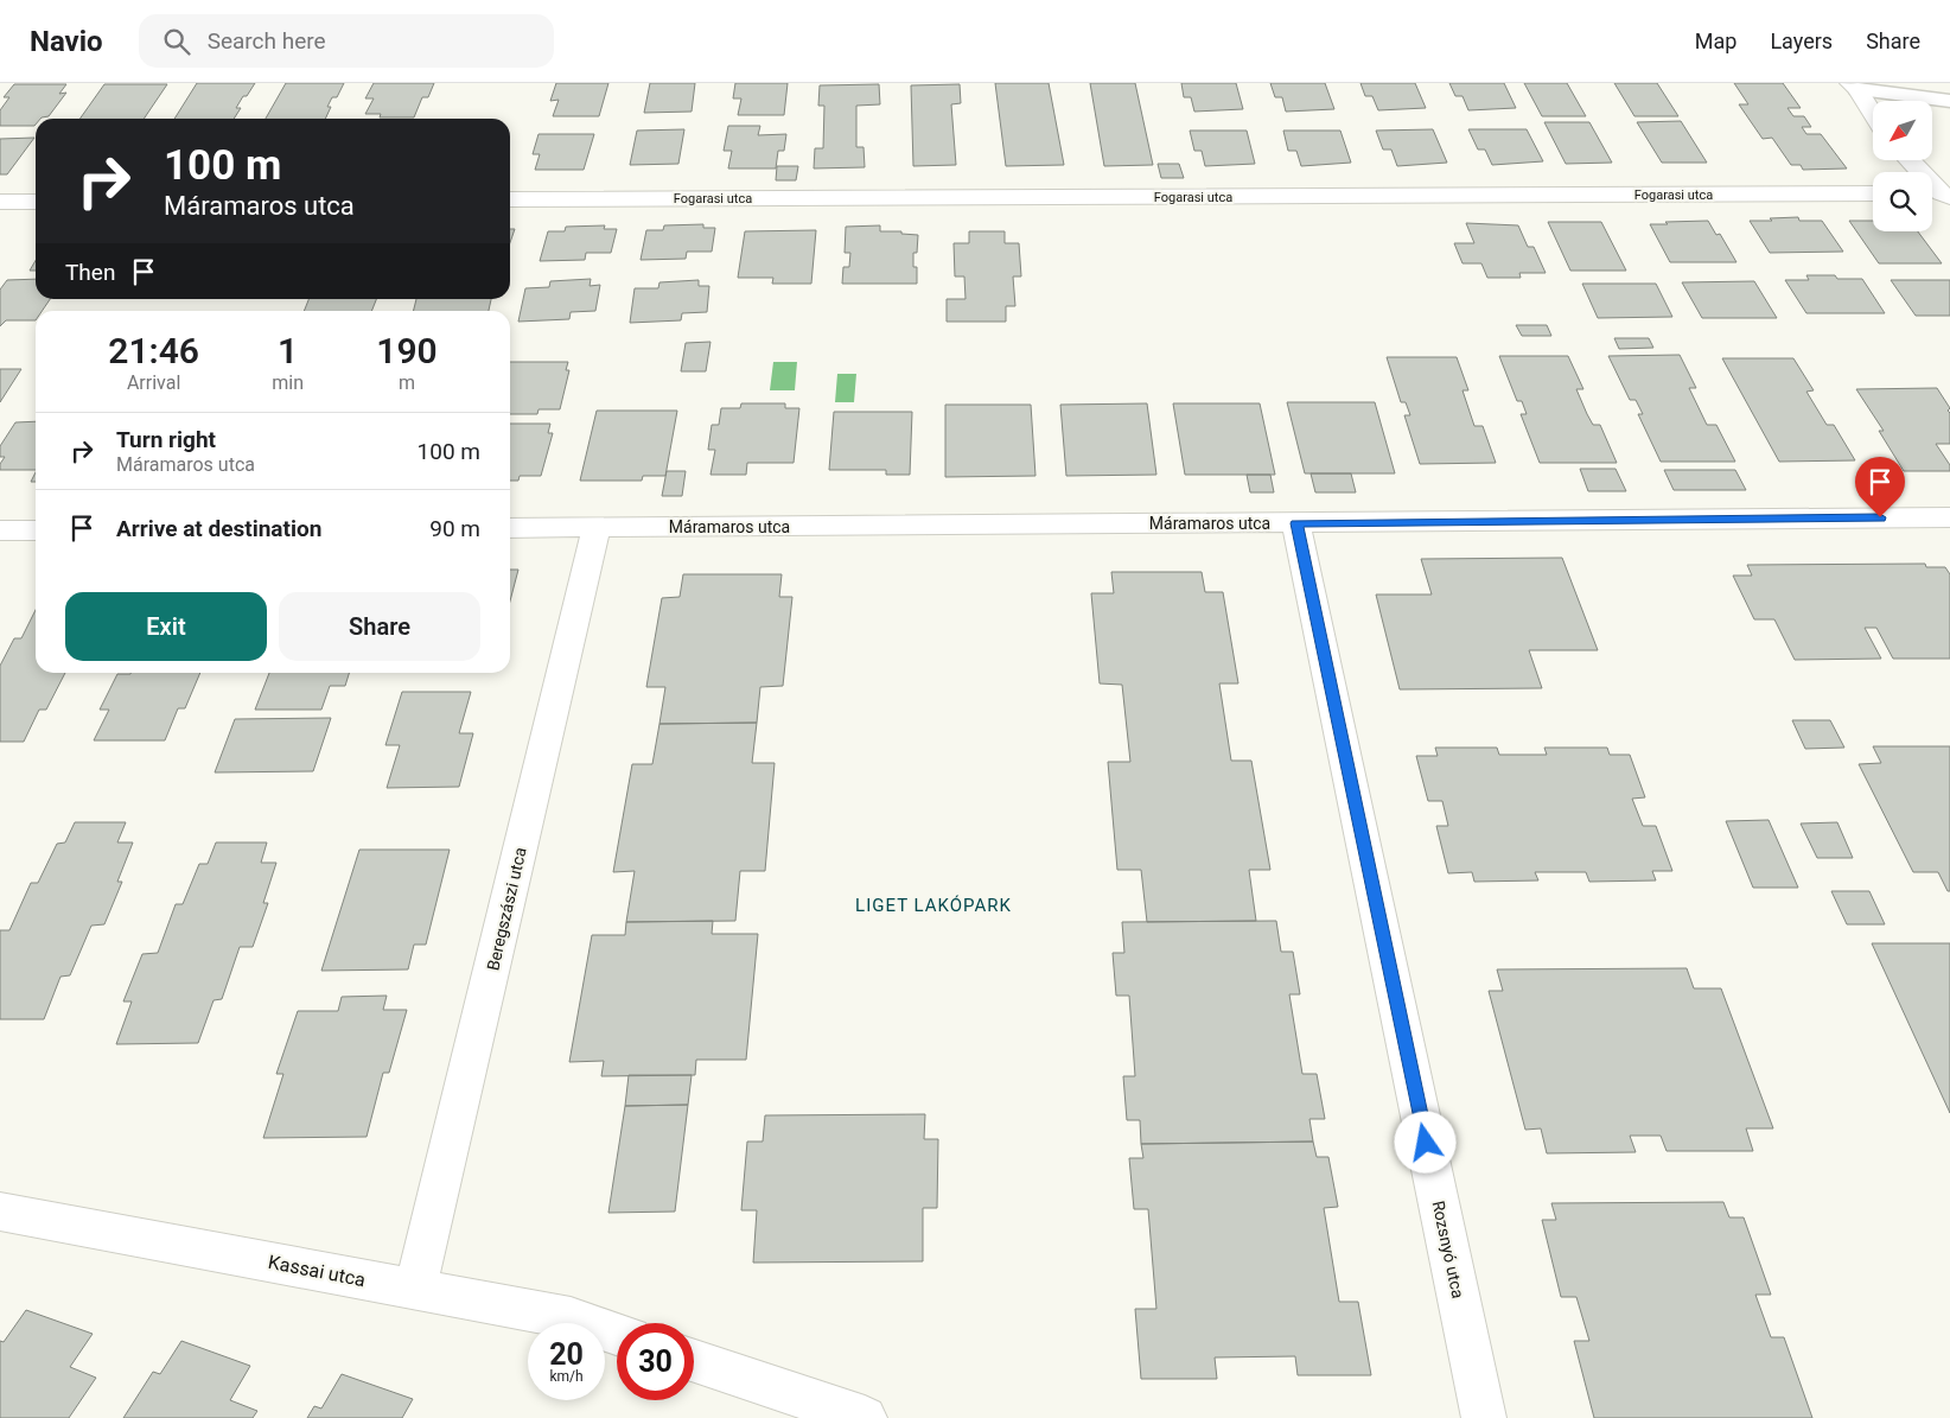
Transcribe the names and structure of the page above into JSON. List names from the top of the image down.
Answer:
{
  "streets": {
    "street": [
      "Fogarasi utca",
      "Máramaros utca",
      "Beregszászi utca",
      "Rozsnyó utca",
      "Kassai utca"
    ]
  },
  "crossings": [
    ["Máramaros utca", "Beregszászi utca"],
    ["Máramaros utca", "Rozsnyó utca"],
    ["Beregszászi utca", "Kassai utca"]
  ],
  "districts": ["LIGET LAKÓPARK"],
  "north": "bottom left",
  "page": {
    "header": "Navio",
    "search": "Search here",
    "nav": ["Map", "Layers", "Share"],
    "turn": ["100 m", "Máramaros utca"],
    "then": "Then",
    "eta": [
      "21:46",
      "Arrival",
      "1",
      "min",
      "190",
      "m"
    ],
    "list": [
      {
        "name": "Turn right",
        "note": "Máramaros utca",
        "value": "100 m"
      },
      {
        "name": "Arrive at destination",
        "value": "90 m"
      }
    ],
    "buttons": ["Exit", "Share"],
    "speed": "20 km/h",
    "limit": "30"
  }
}
